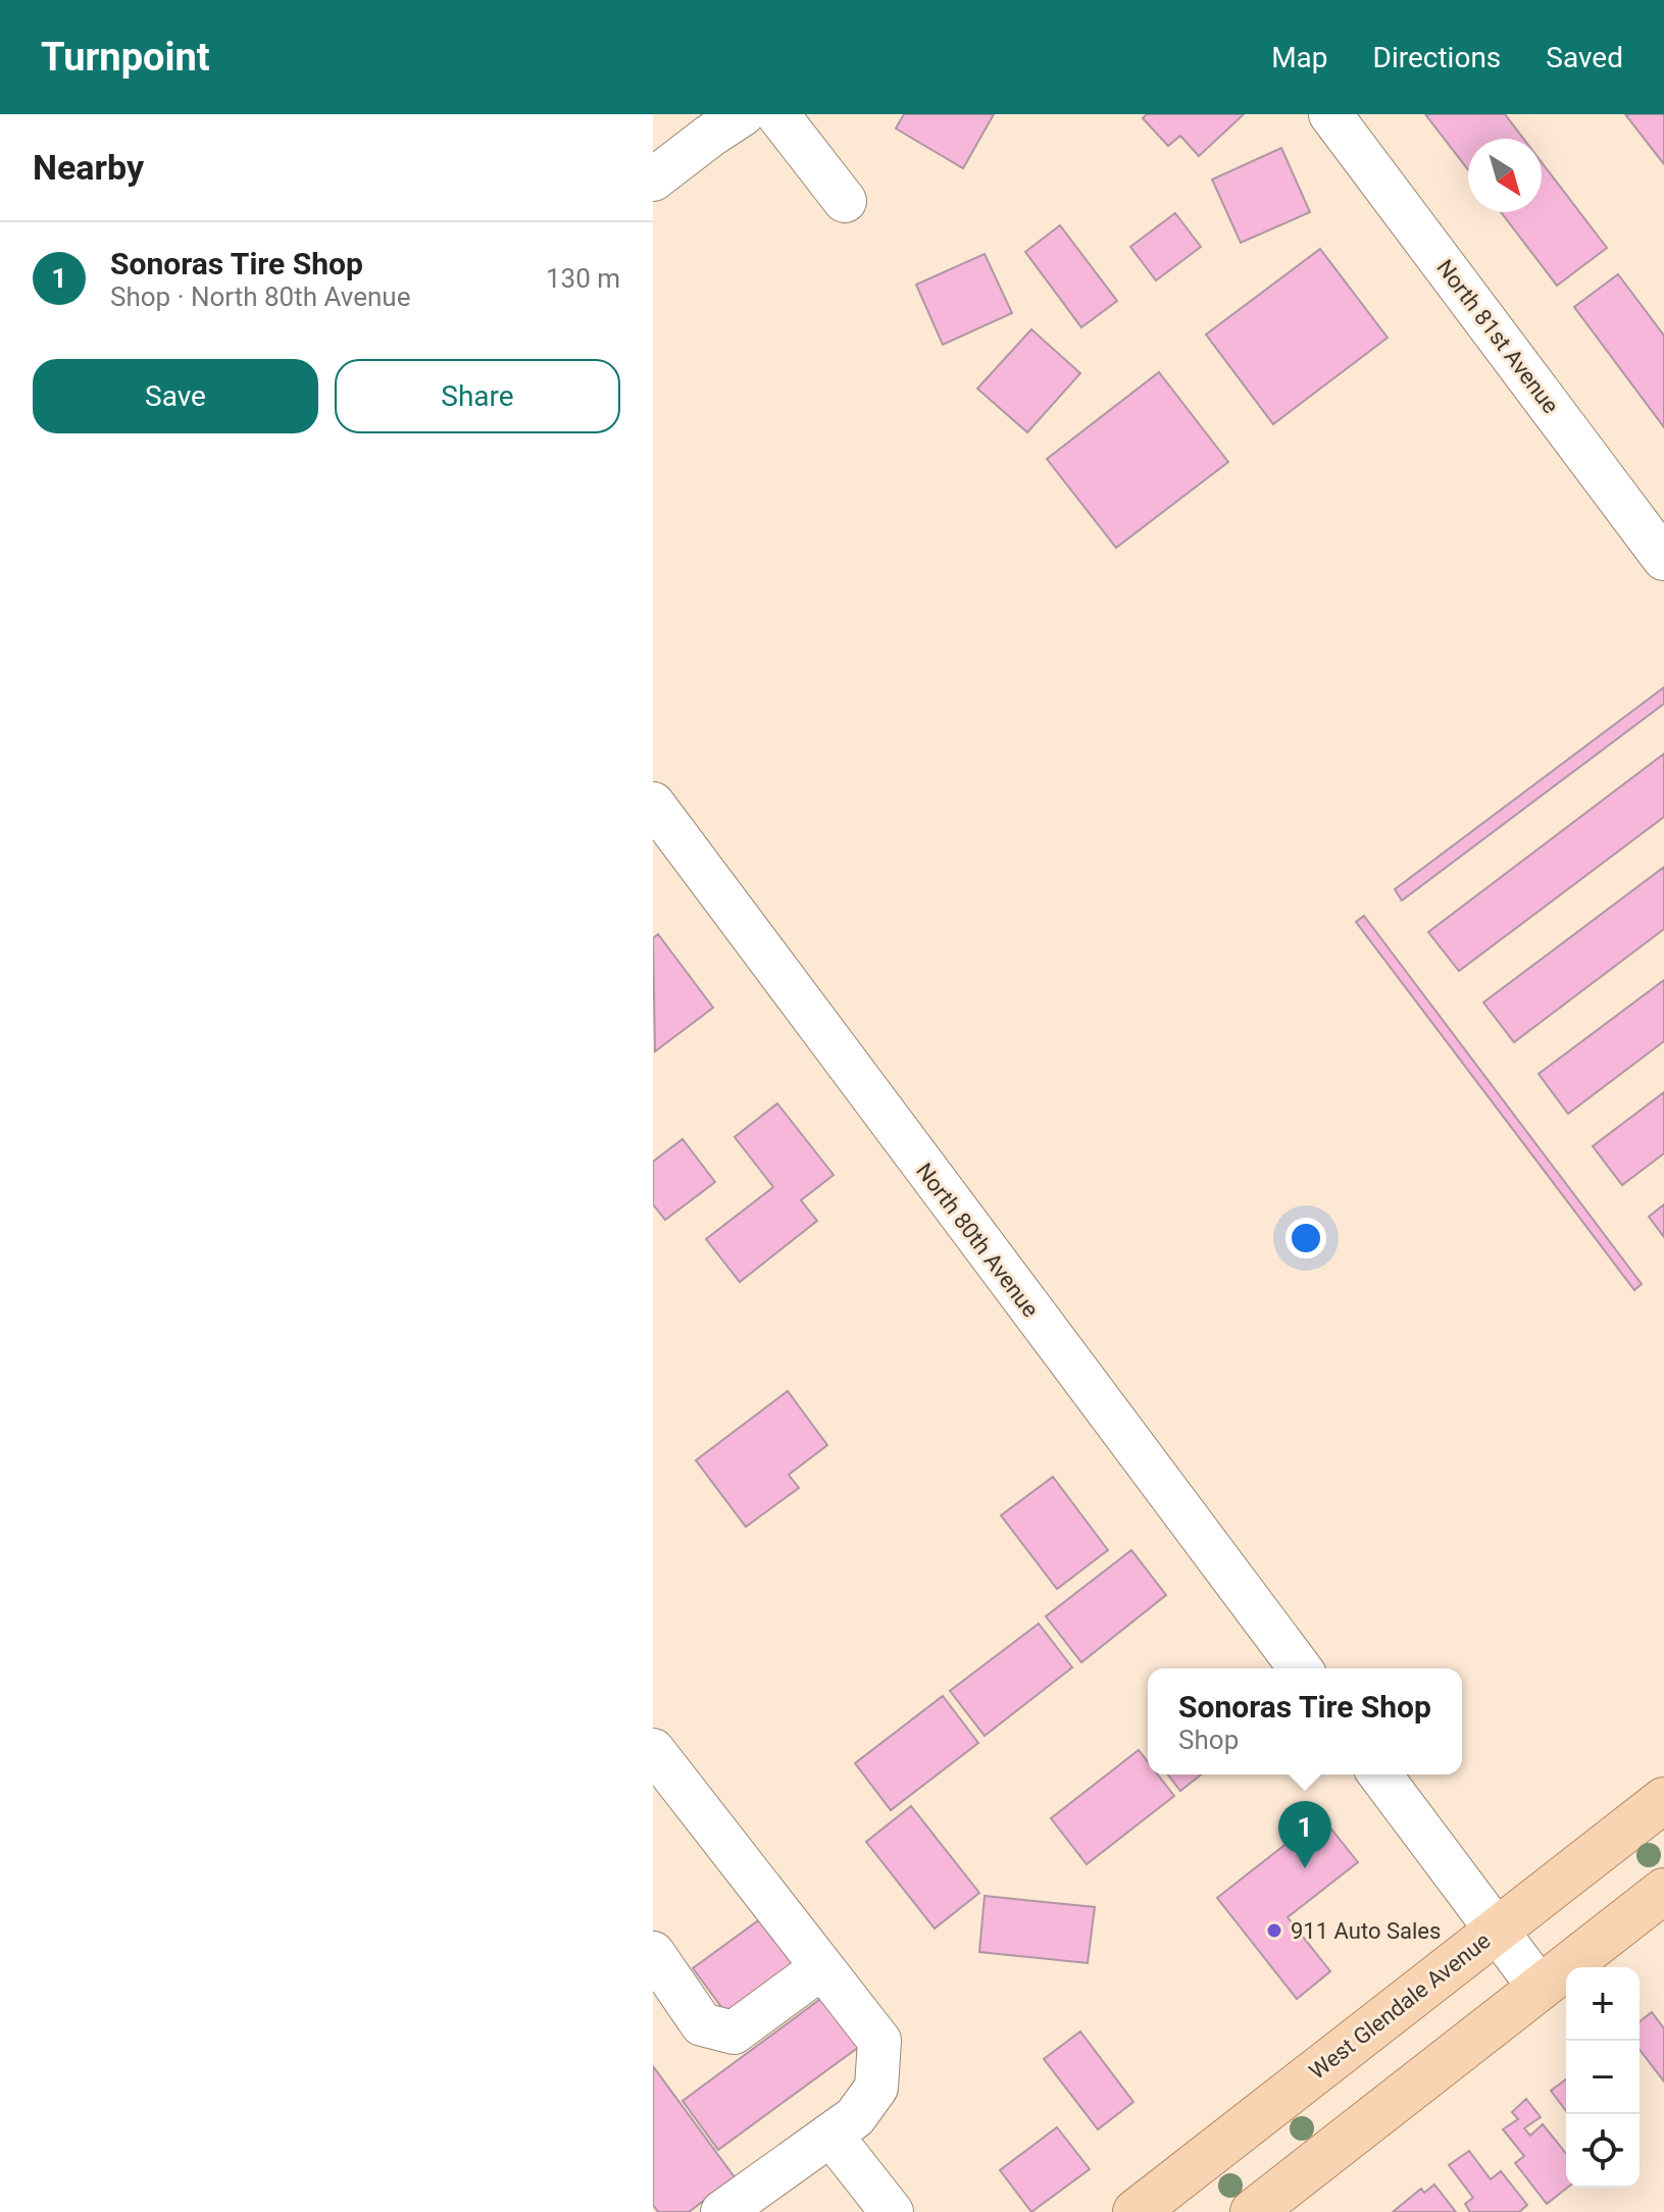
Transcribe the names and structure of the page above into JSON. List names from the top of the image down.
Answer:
{
  "streets": {
    "main road": ["West Glendale Avenue"],
    "street": ["North 81st Avenue", "North 80th Avenue"]
  },
  "places": ["911 Auto Sales"],
  "north": "bottom right",
  "page": {
    "header": "Turnpoint",
    "nav": ["Map", "Directions", "Saved"],
    "heading": "Nearby",
    "list": [
      {
        "mark": "1",
        "name": "Sonoras Tire Shop",
        "note": "Shop · North 80th Avenue",
        "value": "130 m"
      }
    ],
    "buttons": ["Save", "Share"],
    "popup": ["Sonoras Tire Shop", "Shop"],
    "pins": "1",
    "map_buttons": ["+", "−"]
  }
}
